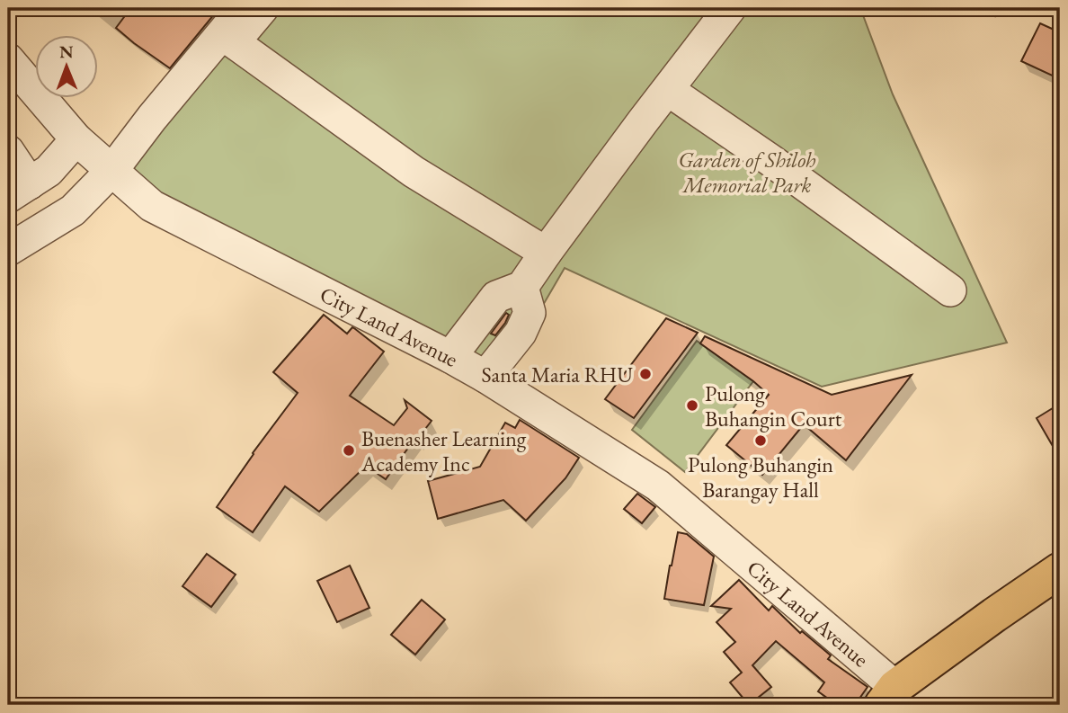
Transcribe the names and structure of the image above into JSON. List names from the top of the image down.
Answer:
{
  "streets": {
    "street": ["City Land Avenue"]
  },
  "parks": ["Garden of Shiloh Memorial Park"],
  "places": [
    "Santa Maria RHU",
    "Pulong Buhangin Court",
    "Pulong Buhangin Barangay Hall",
    "Buenasher Learning Academy Inc"
  ],
  "north": "top"
}
